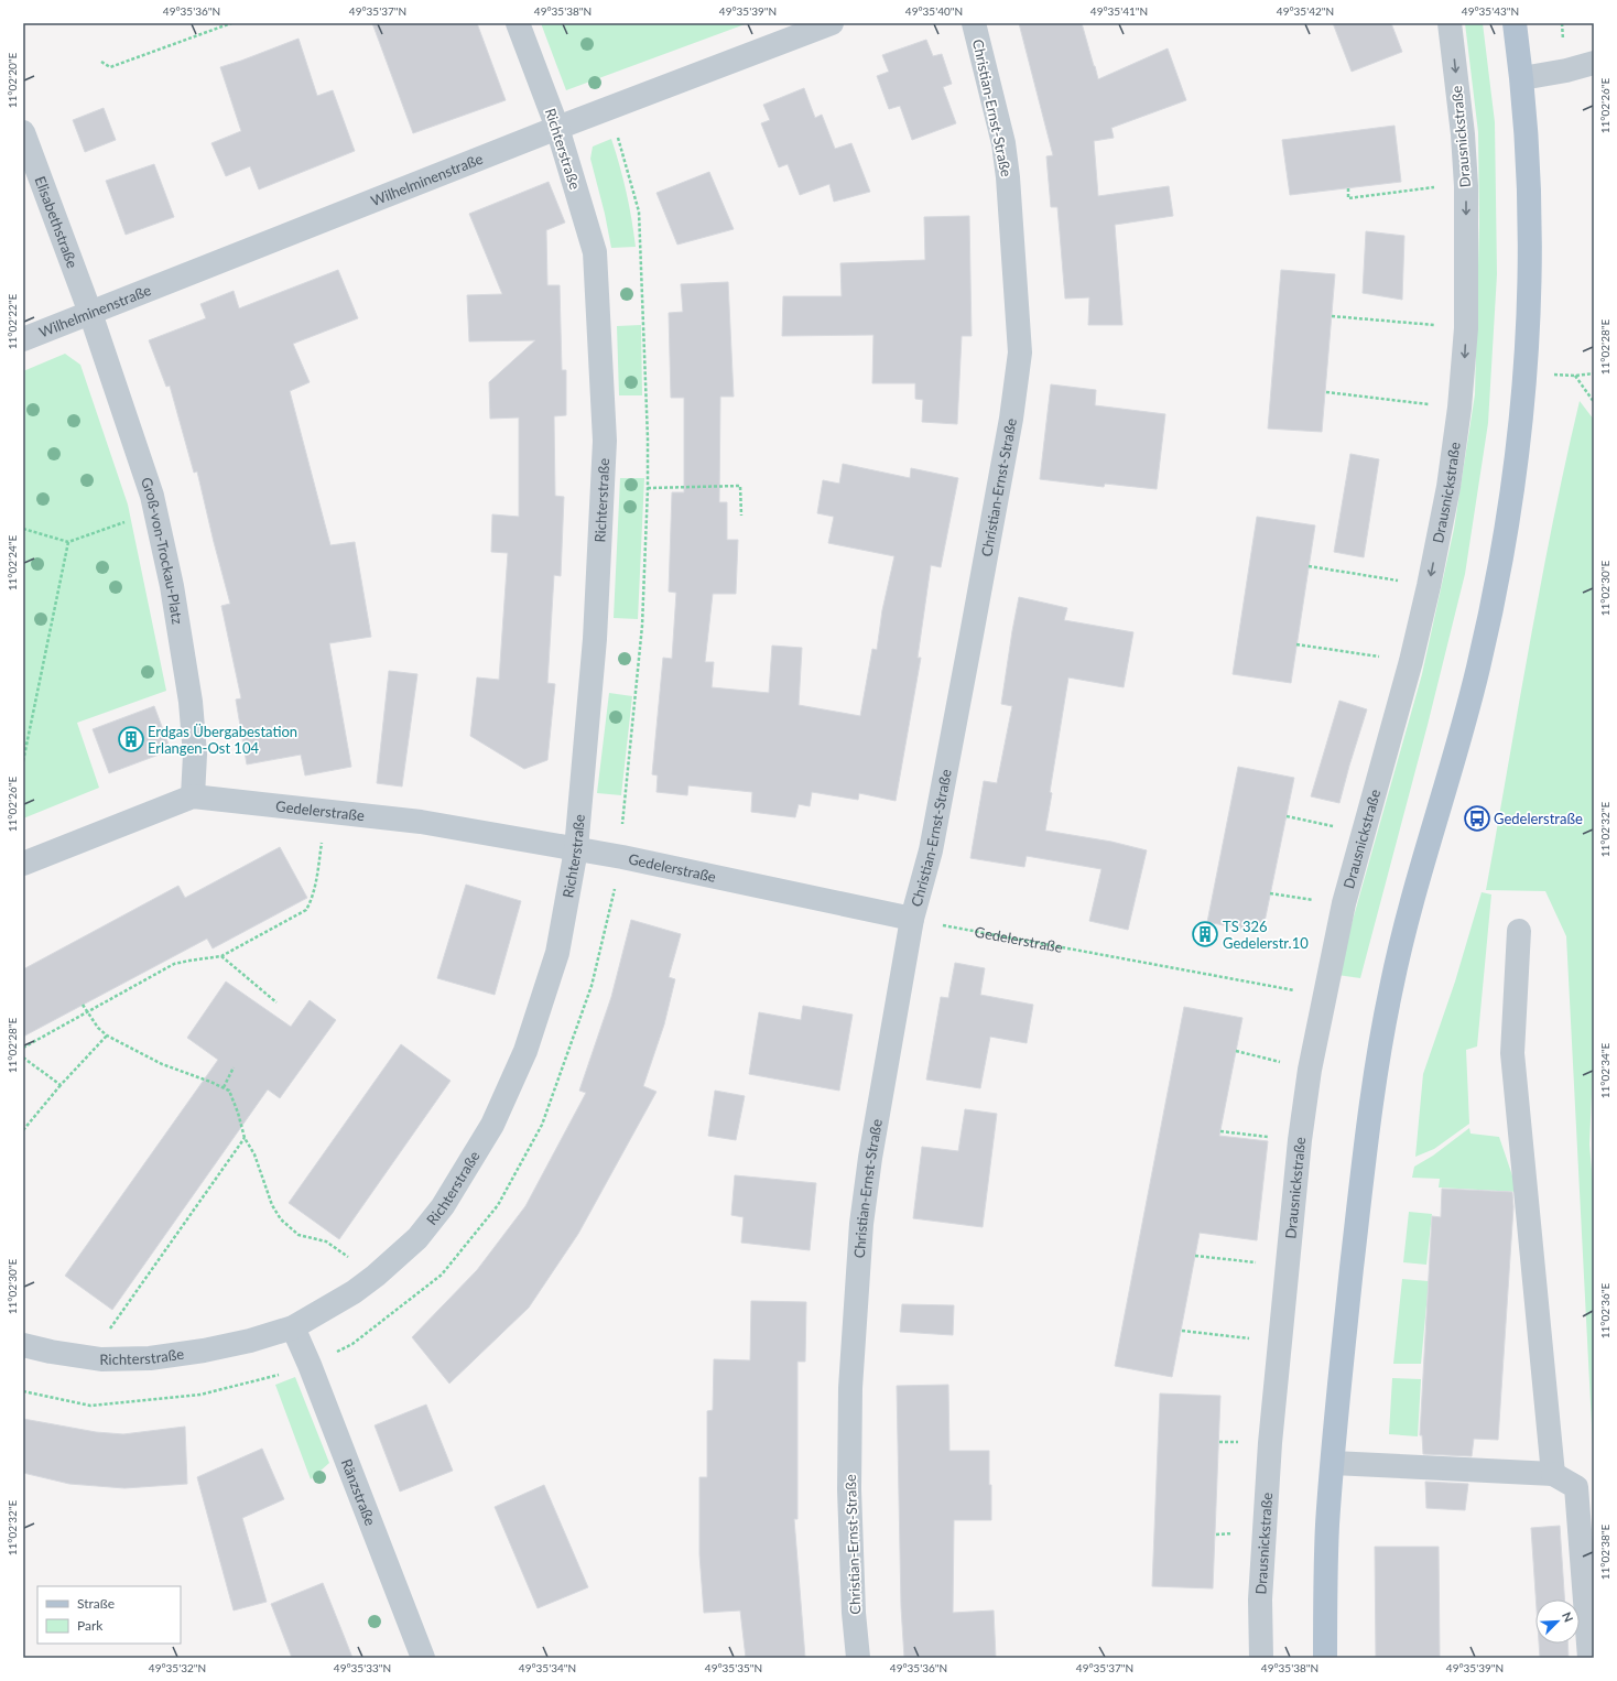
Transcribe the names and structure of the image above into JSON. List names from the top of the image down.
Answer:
{
  "streets": {
    "street": [
      "Christian-Ernst-Straße",
      "Drausnickstraße",
      "Richterstraße",
      "Wilhelminenstraße",
      "Elisabethstraße",
      "Groß-von-Trockau-Platz",
      "Gedelerstraße",
      "Ränzstraße"
    ]
  },
  "crossings": [
    ["Christian-Ernst-Straße", "Gedelerstraße"],
    ["Drausnickstraße", "Gedelerstraße"],
    ["Richterstraße", "Wilhelminenstraße"],
    ["Richterstraße", "Gedelerstraße"],
    ["Richterstraße", "Ränzstraße"],
    ["Wilhelminenstraße", "Elisabethstraße"],
    ["Wilhelminenstraße", "Groß-von-Trockau-Platz"],
    ["Elisabethstraße", "Groß-von-Trockau-Platz"],
    ["Groß-von-Trockau-Platz", "Gedelerstraße"]
  ],
  "one_way": ["Drausnickstraße"],
  "places": {
    "building": ["Erdgas Übergabestation Erlangen-Ost 104", "TS 326 Gedelerstr.10"],
    "bus stop": ["Gedelerstraße"]
  },
  "legend": ["Straße", "Park"],
  "north": "top right",
  "coordinates": [
    "49°35'36\"N",
    "49°35'37\"N",
    "49°35'38\"N",
    "49°35'39\"N",
    "49°35'40\"N",
    "49°35'41\"N",
    "49°35'42\"N",
    "49°35'43\"N",
    "11°02'20\"E",
    "11°02'26\"E",
    "11°02'22\"E",
    "11°02'28\"E",
    "11°02'24\"E",
    "11°02'30\"E",
    "11°02'32\"E",
    "11°02'34\"E",
    "11°02'36\"E",
    "11°02'38\"E",
    "49°35'32\"N",
    "49°35'33\"N",
    "49°35'34\"N",
    "49°35'35\"N"
  ]
}
